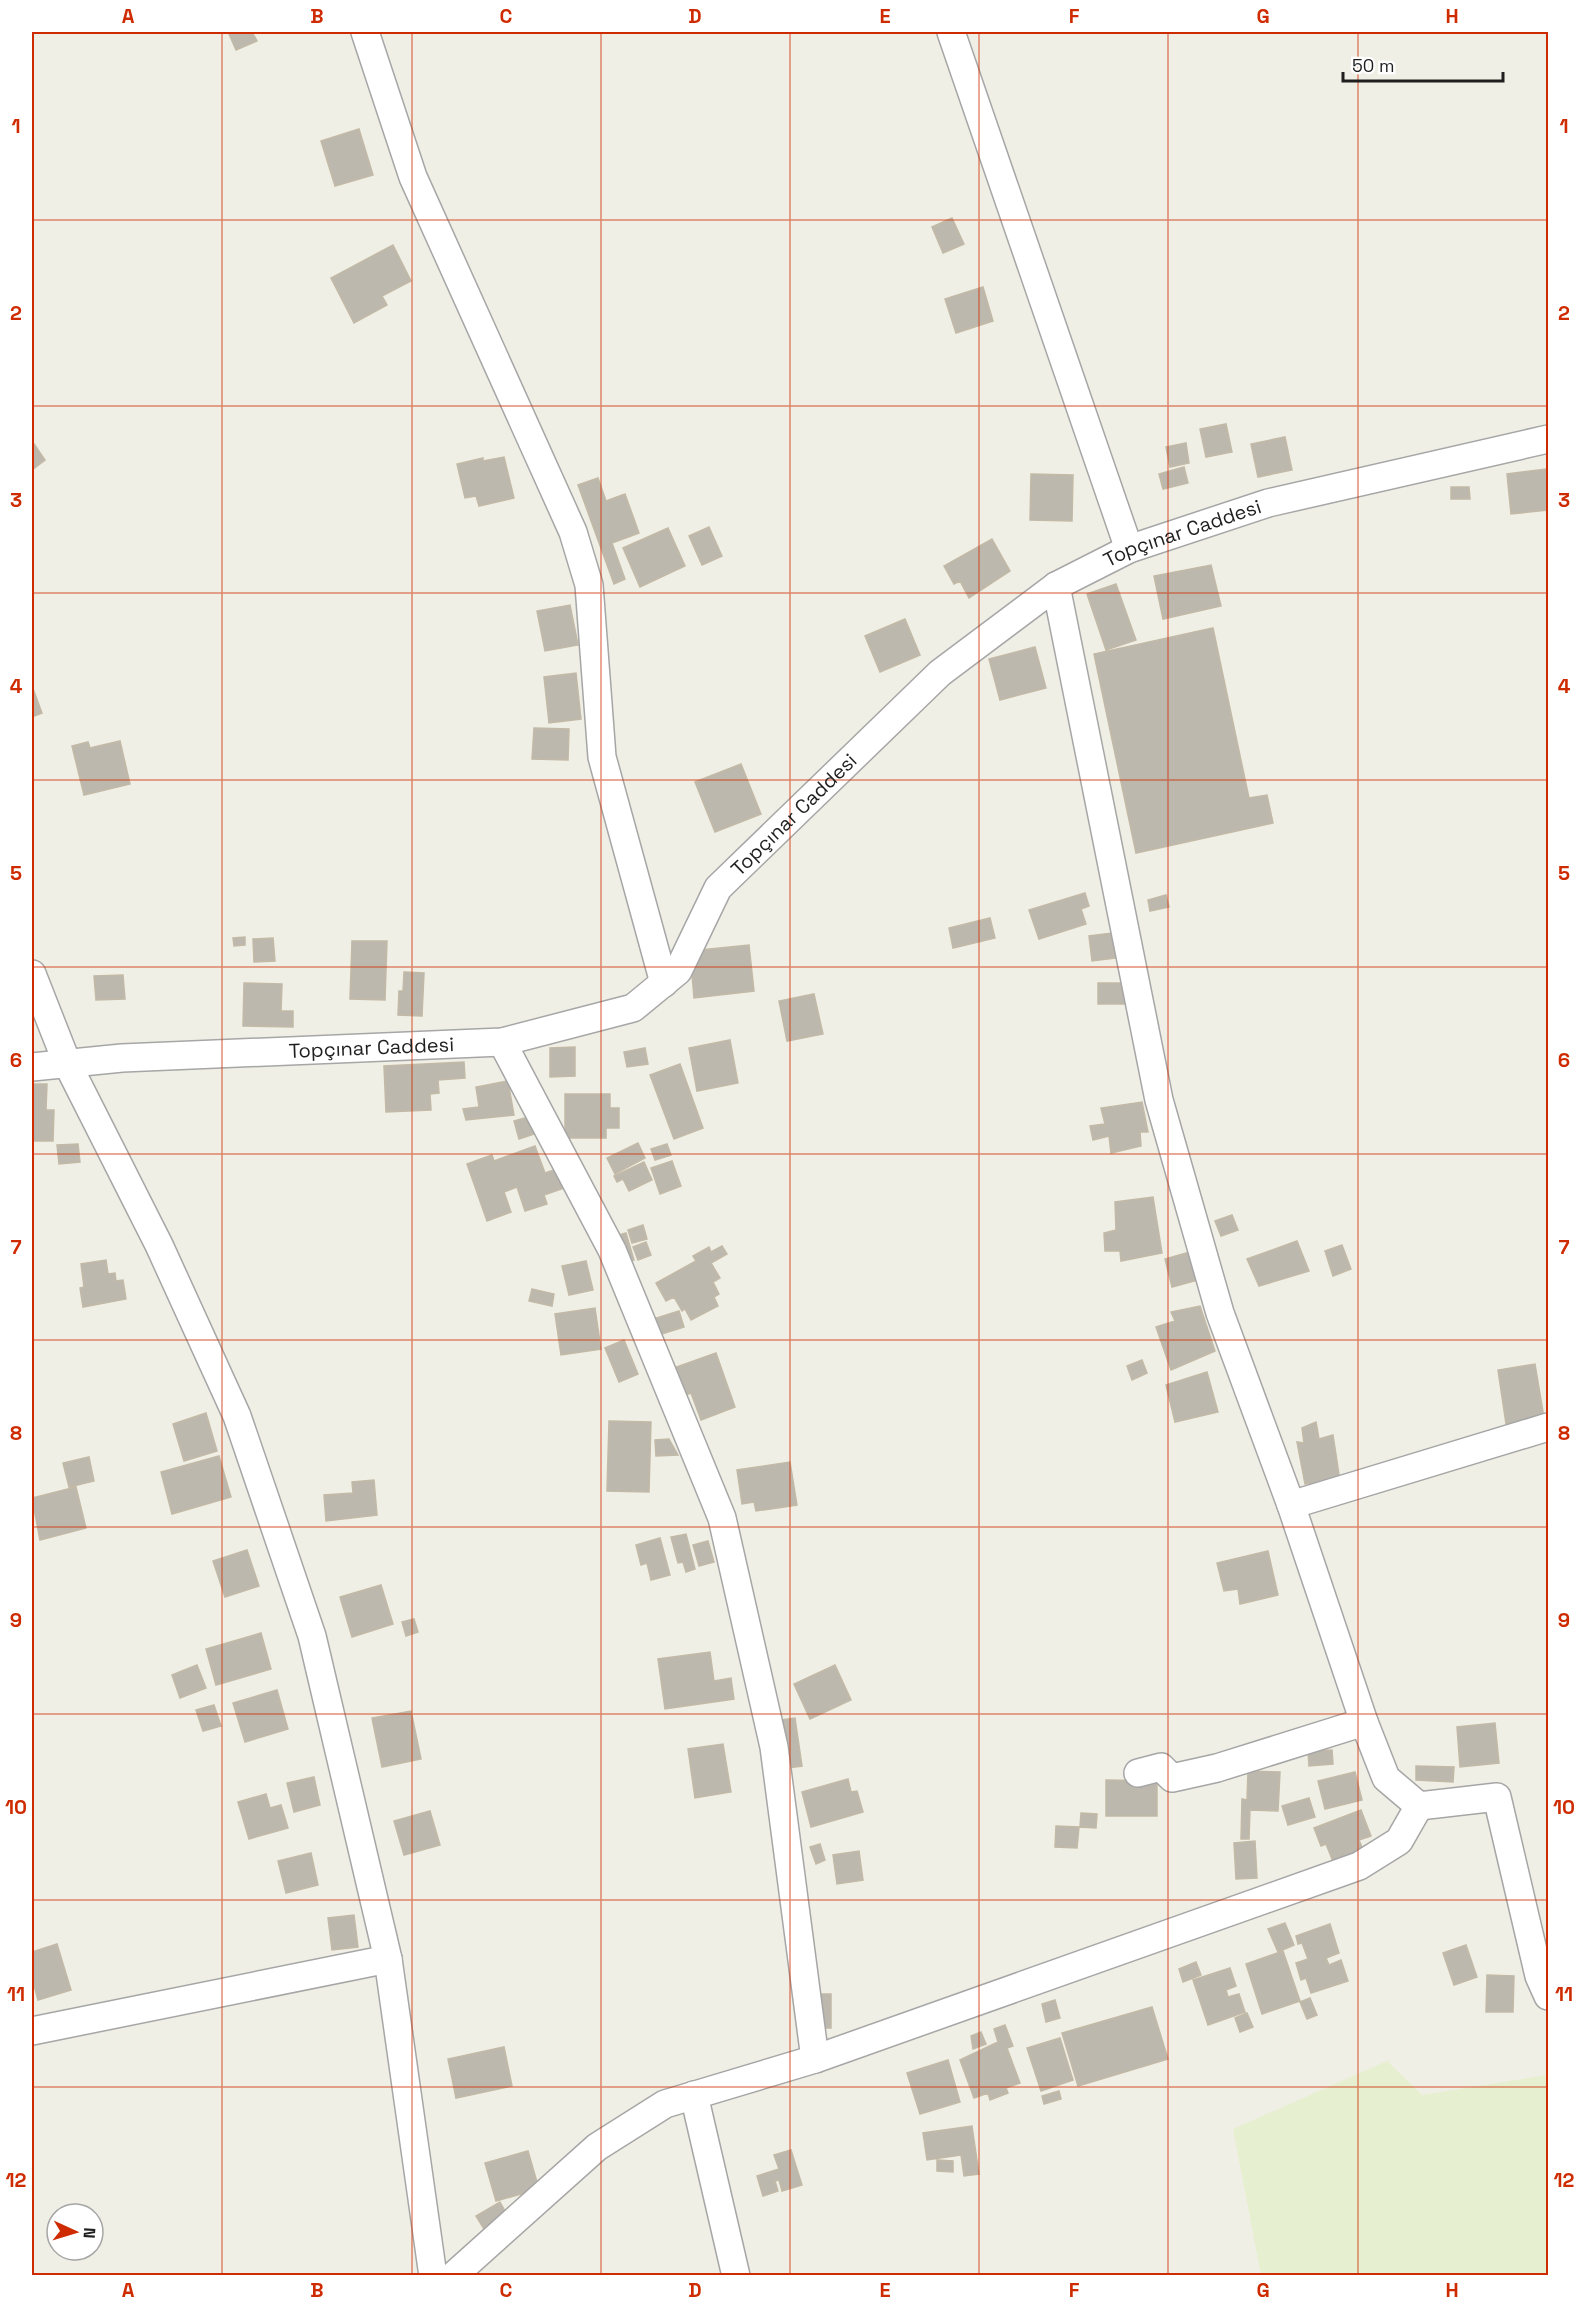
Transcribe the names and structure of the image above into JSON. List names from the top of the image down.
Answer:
{
  "streets": {
    "street": ["Topçınar Caddesi"]
  },
  "scale_bar": "50 m",
  "north": "right",
  "grid": {
    "columns": [
      "A",
      "B",
      "C",
      "D",
      "E",
      "F",
      "G",
      "H"
    ],
    "rows": [
      "1",
      "2",
      "3",
      "4",
      "5",
      "6",
      "7",
      "8",
      "9",
      "10",
      "11",
      "12"
    ]
  }
}
